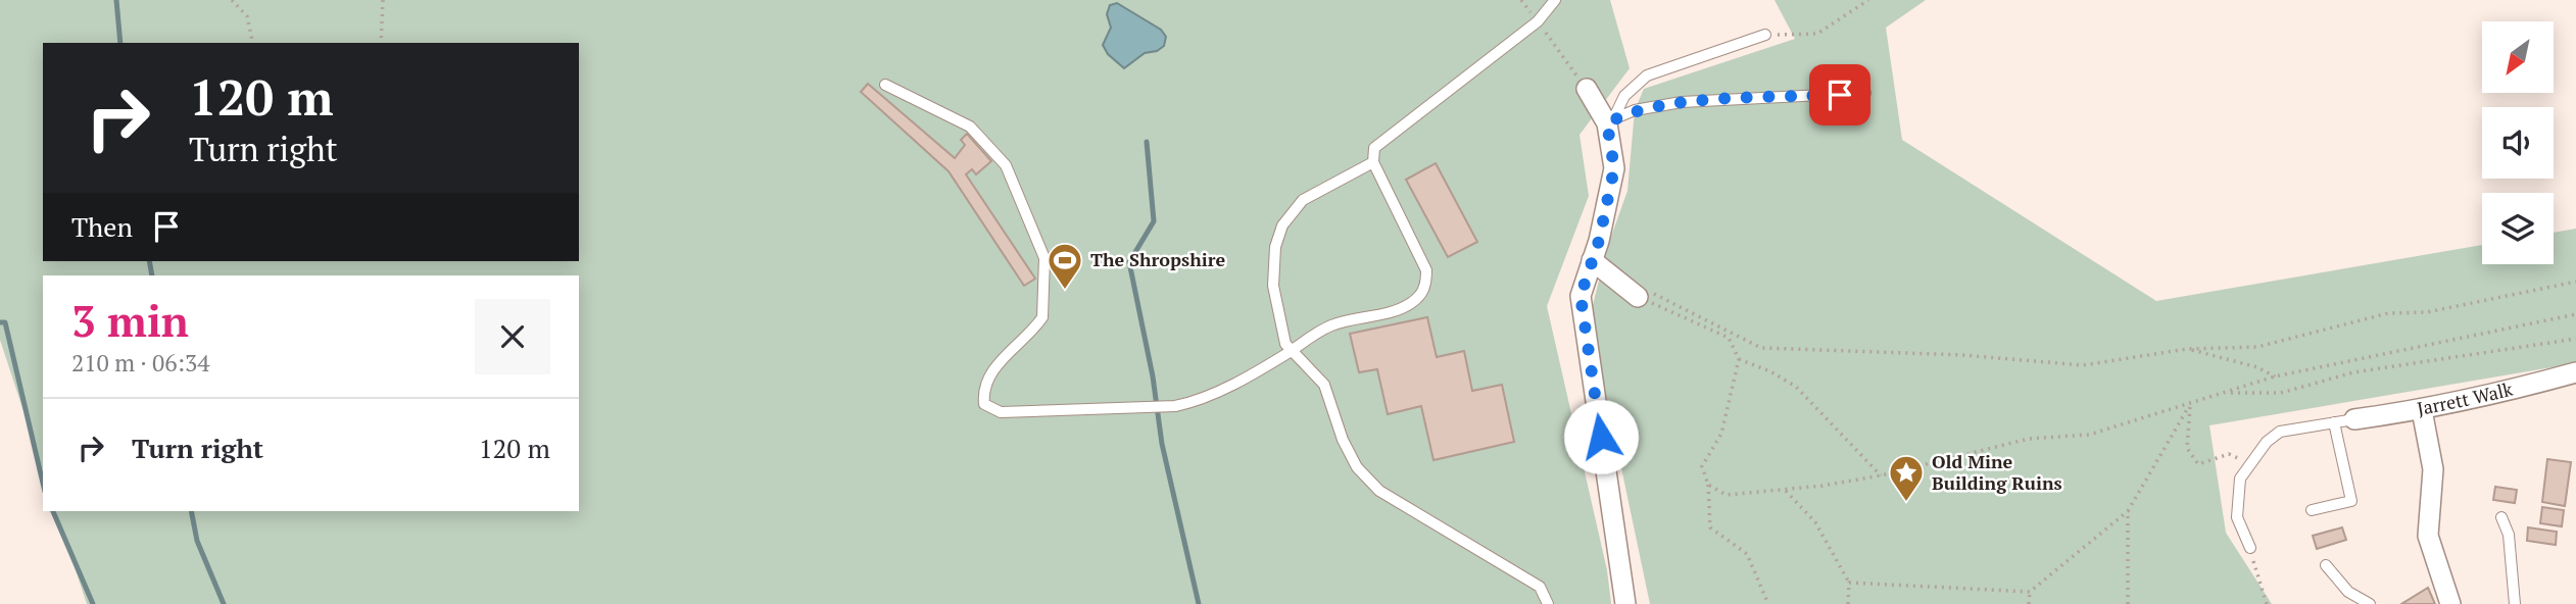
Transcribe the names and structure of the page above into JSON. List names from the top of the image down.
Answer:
{
  "streets": {
    "street": ["Jarrett Walk"]
  },
  "places": {
    "sports": ["The Shropshire"],
    "place": ["Old Mine Building Ruins"]
  },
  "north": "bottom left",
  "page": {
    "turn": ["120 m", "Turn right"],
    "then": "Then",
    "heading": ["3 min", "210 m · 06:34"],
    "list": [
      {
        "name": "Turn right",
        "value": "120 m"
      }
    ]
  }
}
